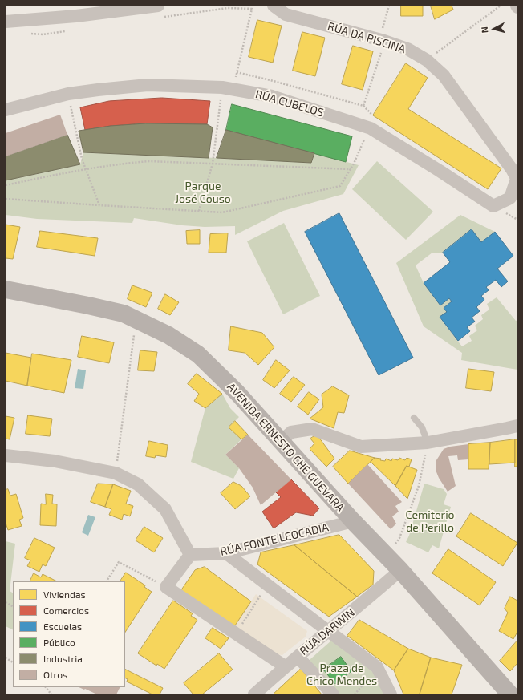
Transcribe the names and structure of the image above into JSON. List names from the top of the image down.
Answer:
{
  "streets": {
    "main road": ["AVENIDA ERNESTO CHE GUEVARA"],
    "street": [
      "RÚA DA PISCINA",
      "RÚA CUBELOS",
      "RÚA FONTE LEOCADIA",
      "RÚA DARWIN"
    ]
  },
  "crossings": [
    ["RÚA DA PISCINA", "RÚA CUBELOS"],
    ["AVENIDA ERNESTO CHE GUEVARA", "RÚA FONTE LEOCADIA"],
    ["AVENIDA ERNESTO CHE GUEVARA", "RÚA DARWIN"]
  ],
  "parks": ["Parque José Couso", "Cemiterio de Perillo", "Praza de Chico Mendes"],
  "legend": [
    "Viviendas",
    "Comercios",
    "Escuelas",
    "Público",
    "Industria",
    "Otros"
  ],
  "north": "left"
}
